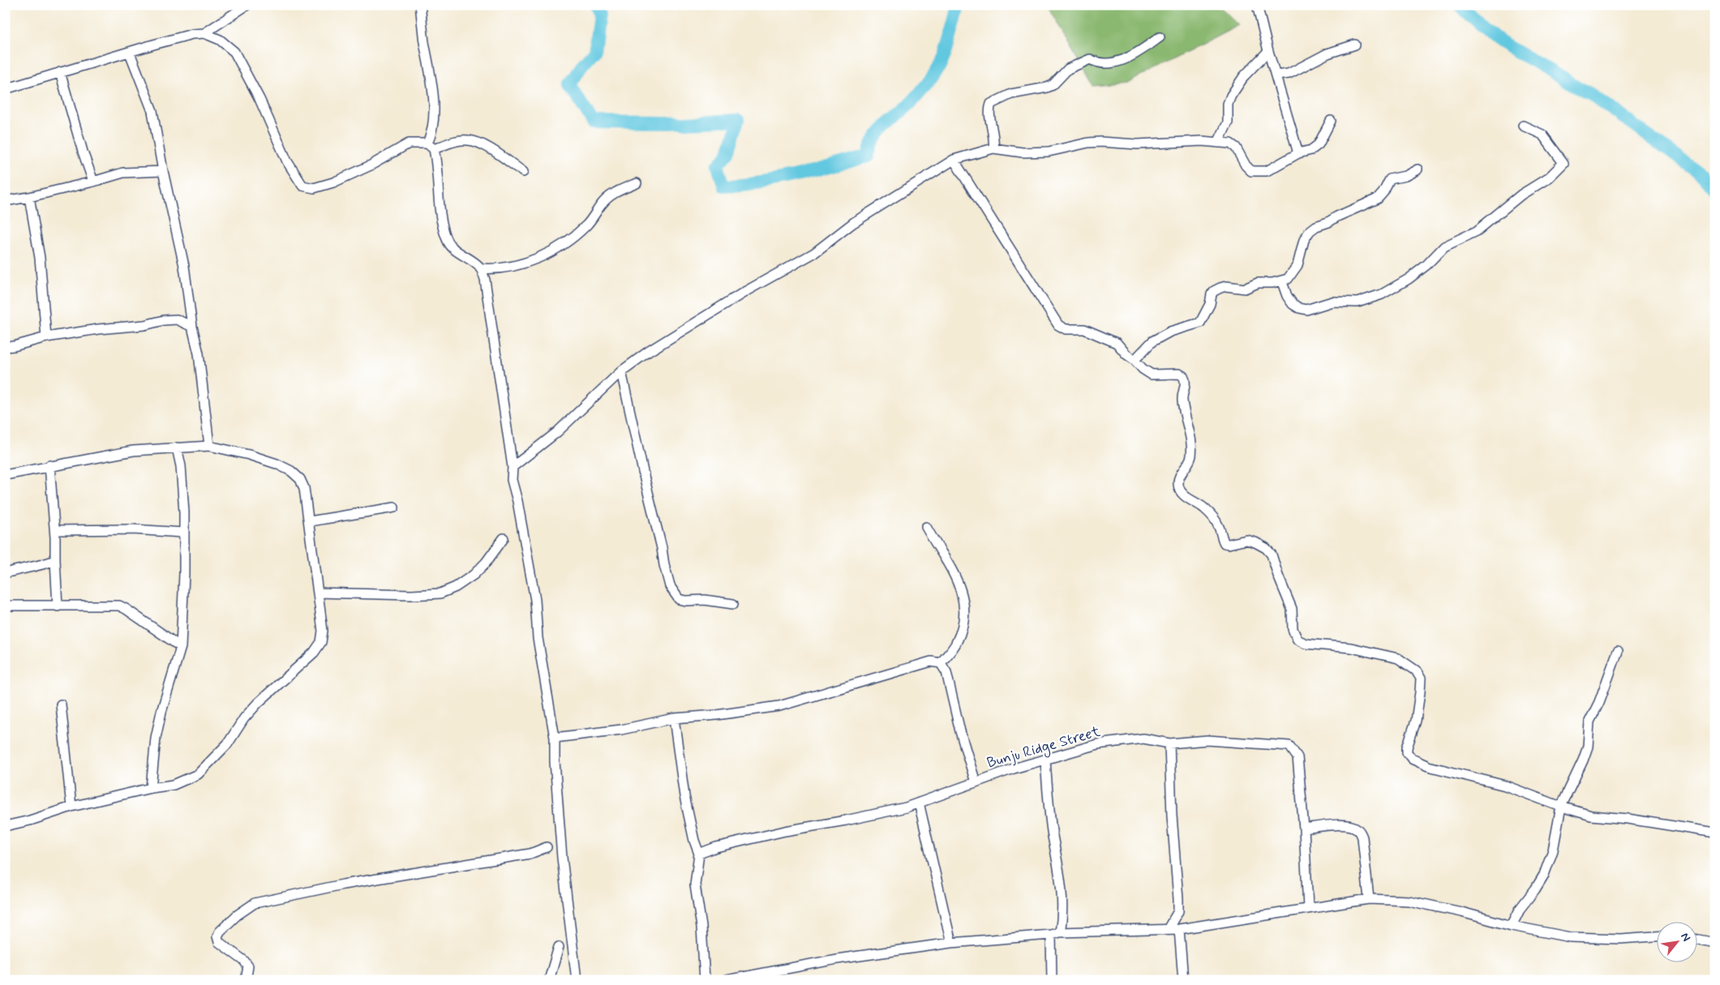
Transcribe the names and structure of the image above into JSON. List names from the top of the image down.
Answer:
{
  "streets": {
    "street": ["Bunju Ridge Street"]
  },
  "north": "top right"
}
